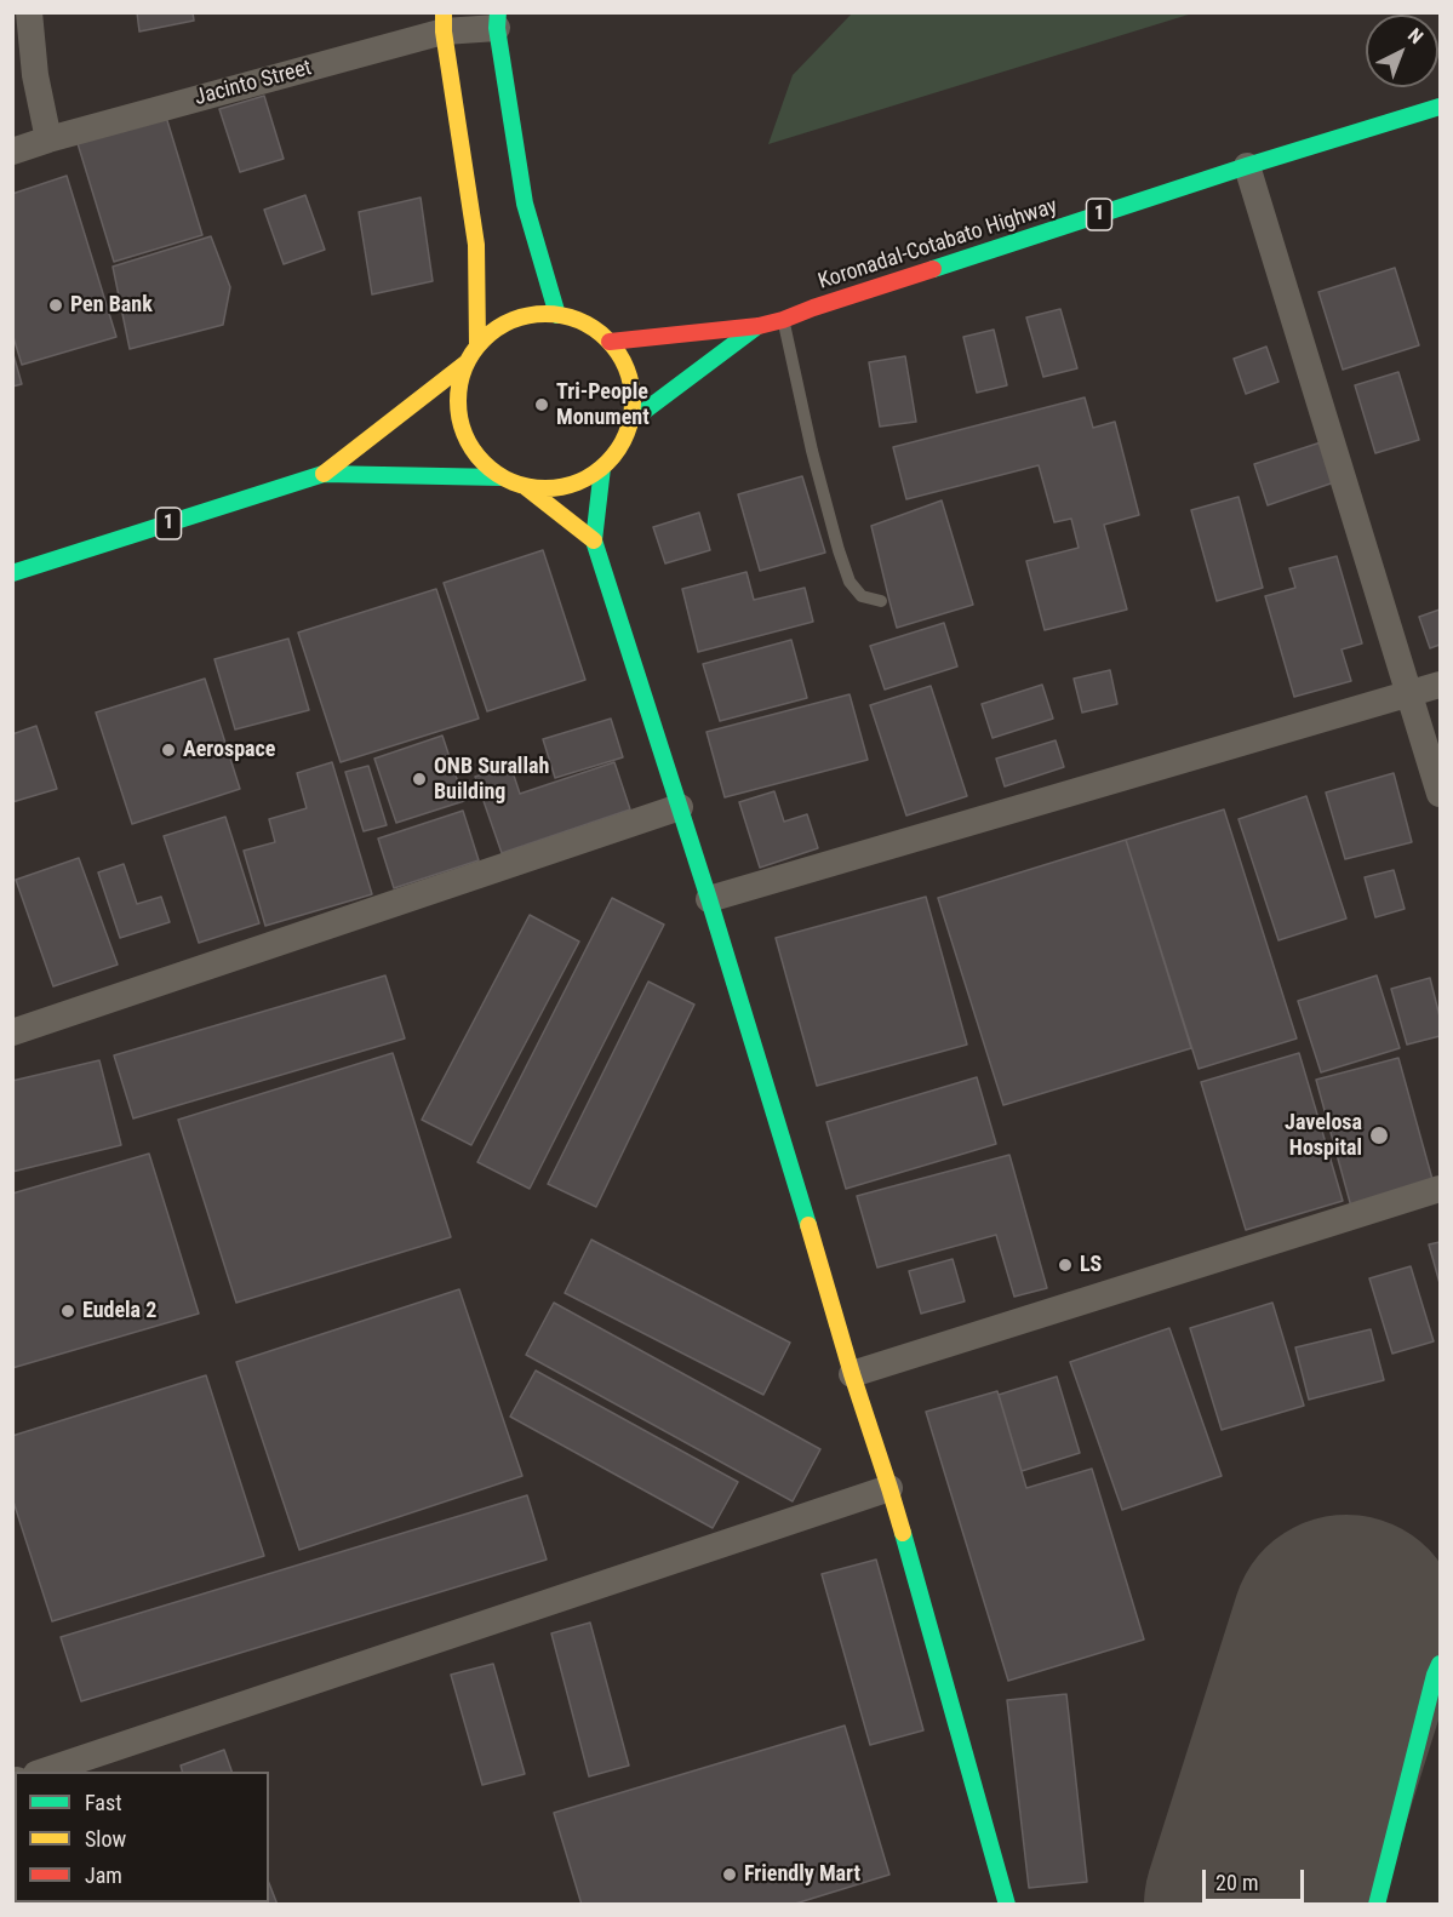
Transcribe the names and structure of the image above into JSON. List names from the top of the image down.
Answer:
{
  "streets": {
    "main road": ["1", "Koronadal-Cotabato Highway"],
    "street": ["Jacinto Street"]
  },
  "crossings": [
    ["1", "Koronadal-Cotabato Highway"]
  ],
  "places": [
    "Pen Bank",
    "Tri-People Monument",
    "Aerospace",
    "ONB Surallah Building",
    "Javelosa Hospital",
    "LS",
    "Eudela 2",
    "Friendly Mart"
  ],
  "legend": ["Fast", "Slow", "Jam"],
  "scale_bar": "20 m",
  "north": "top right"
}
